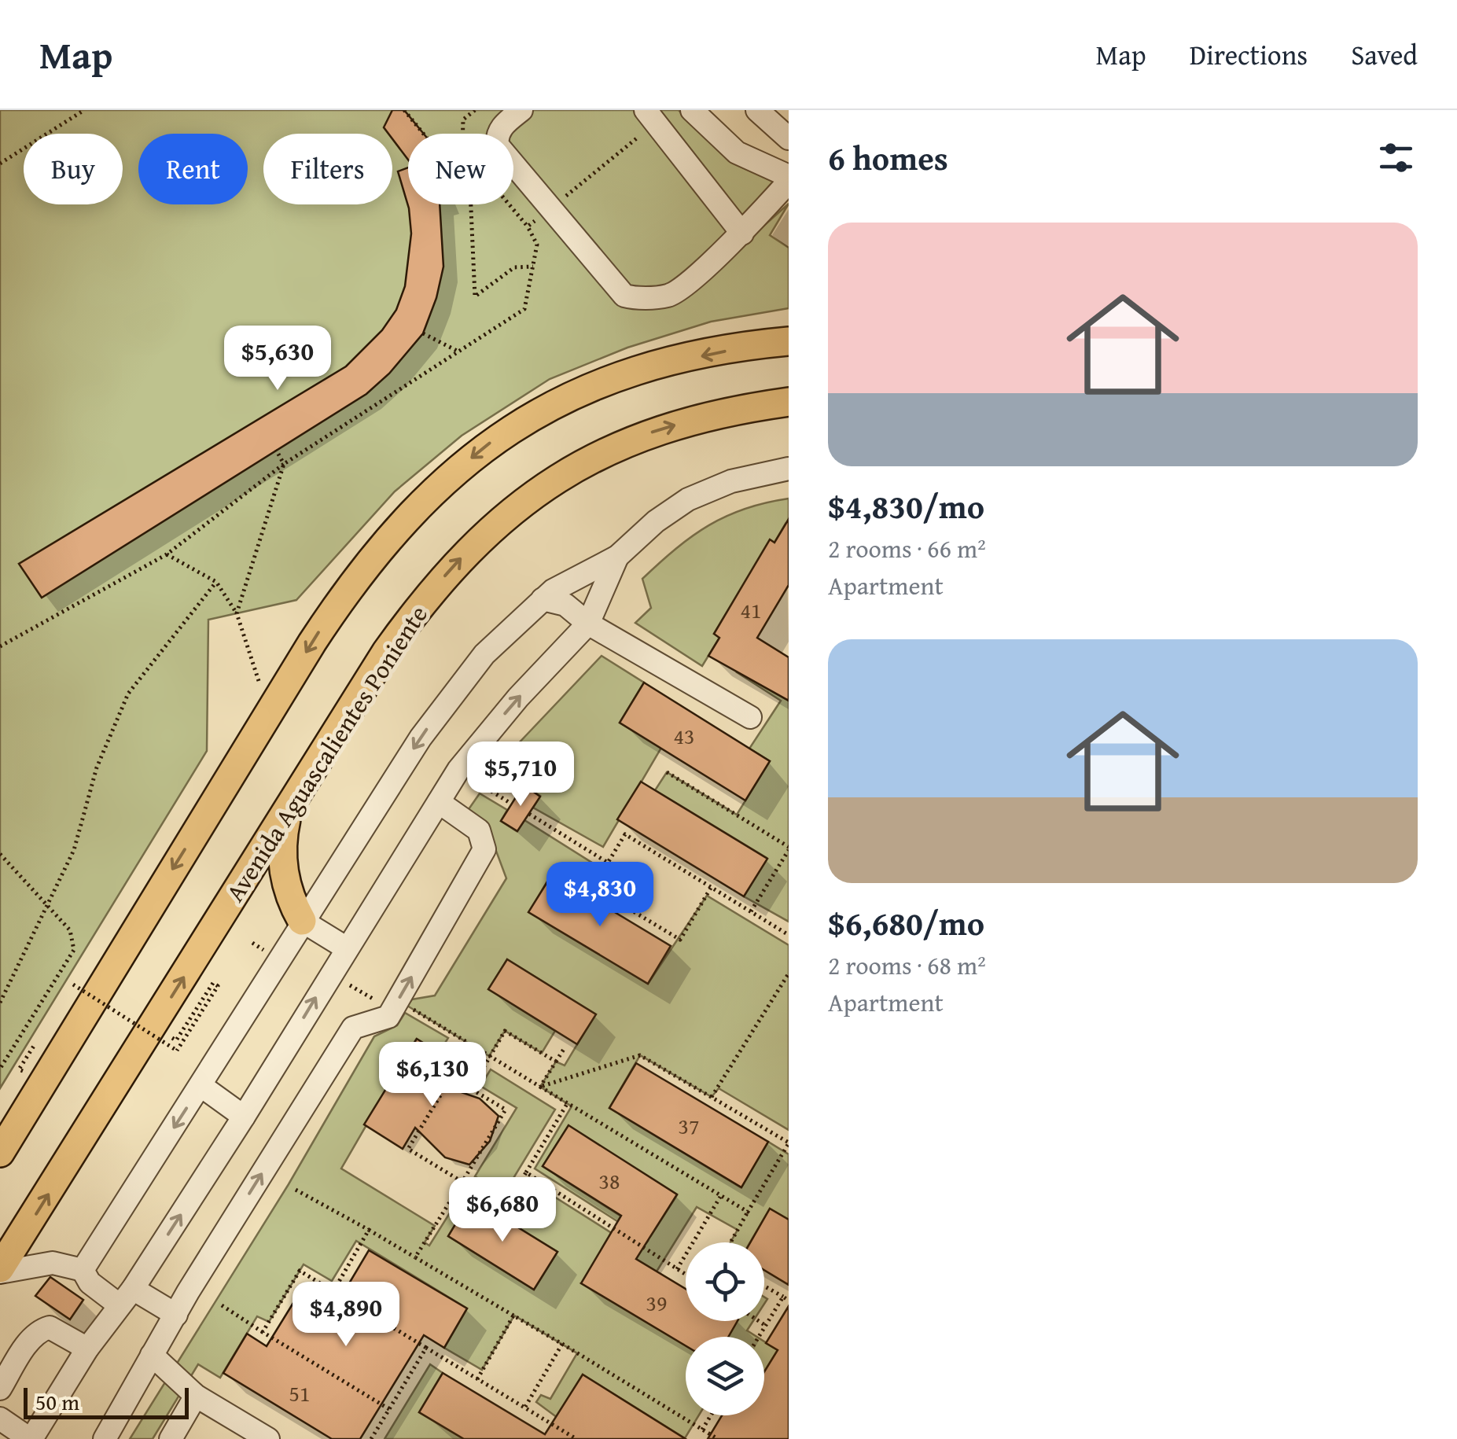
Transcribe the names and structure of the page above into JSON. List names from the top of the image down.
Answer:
{
  "streets": {
    "main road": ["Avenida Aguascalientes Poniente"]
  },
  "house_numbers": [
    "41",
    "43",
    "37",
    "38",
    "39",
    "51"
  ],
  "scale_bar": "50 m",
  "page": {
    "header": "Map",
    "nav": ["Map", "Directions", "Saved"],
    "heading": "6 homes",
    "chip": [
      "Buy",
      "Rent",
      "Filters",
      "New"
    ],
    "list": [
      {
        "name": "$4,830/mo",
        "note": "2 rooms · 66 m² · Apartment"
      },
      {
        "name": "$6,680/mo",
        "note": "2 rooms · 68 m² · Apartment"
      }
    ],
    "price": [
      "$5,630",
      "$5,710",
      "$4,830",
      "$6,130",
      "$6,680",
      "$4,890"
    ],
    "scale": "50 m"
  }
}
